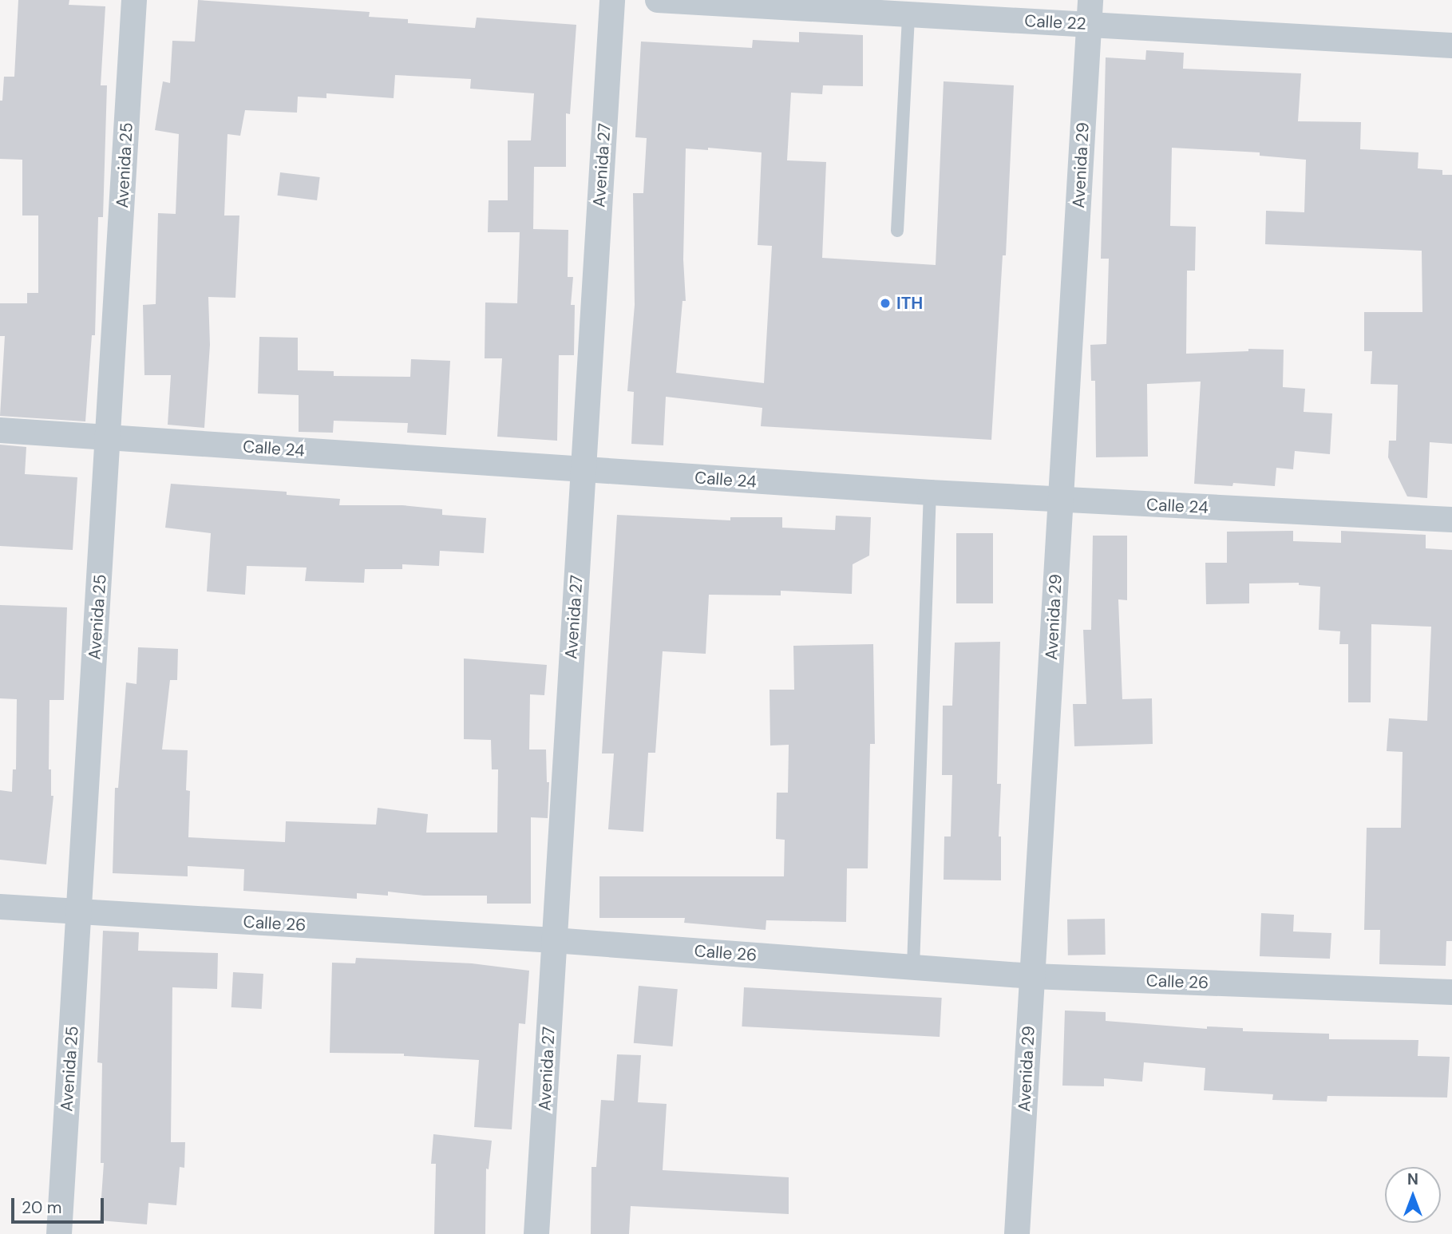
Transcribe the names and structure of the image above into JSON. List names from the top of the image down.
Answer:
{
  "streets": {
    "street": [
      "Calle 22",
      "Avenida 25",
      "Avenida 27",
      "Avenida 29",
      "Calle 24",
      "Calle 26"
    ]
  },
  "crossings": [
    ["Calle 22", "Avenida 29"],
    ["Avenida 25", "Calle 24"],
    ["Avenida 25", "Calle 26"],
    ["Avenida 27", "Calle 24"],
    ["Avenida 27", "Calle 26"],
    ["Avenida 29", "Calle 24"],
    ["Avenida 29", "Calle 26"]
  ],
  "places": ["ITH"],
  "scale_bar": "20 m",
  "north": "top"
}
